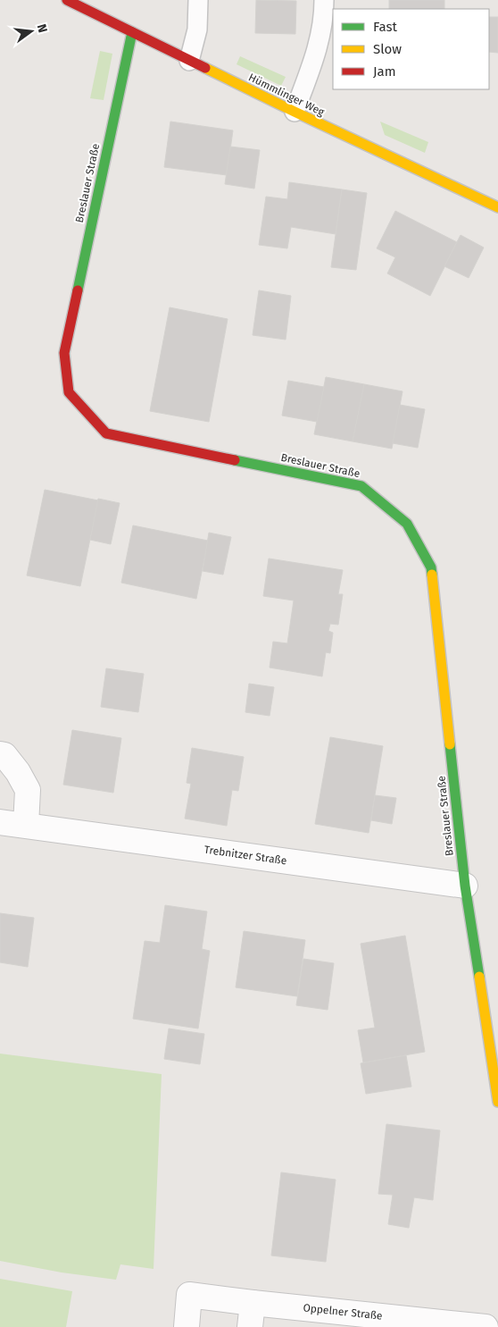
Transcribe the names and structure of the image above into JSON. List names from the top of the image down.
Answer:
{
  "streets": {
    "street": [
      "Hümmlinger Weg",
      "Breslauer Straße",
      "Trebnitzer Straße",
      "Oppelner Straße"
    ]
  },
  "crossings": [
    ["Hümmlinger Weg", "Breslauer Straße"],
    ["Breslauer Straße", "Trebnitzer Straße"]
  ],
  "legend": ["Fast", "Slow", "Jam"],
  "north": "right"
}
